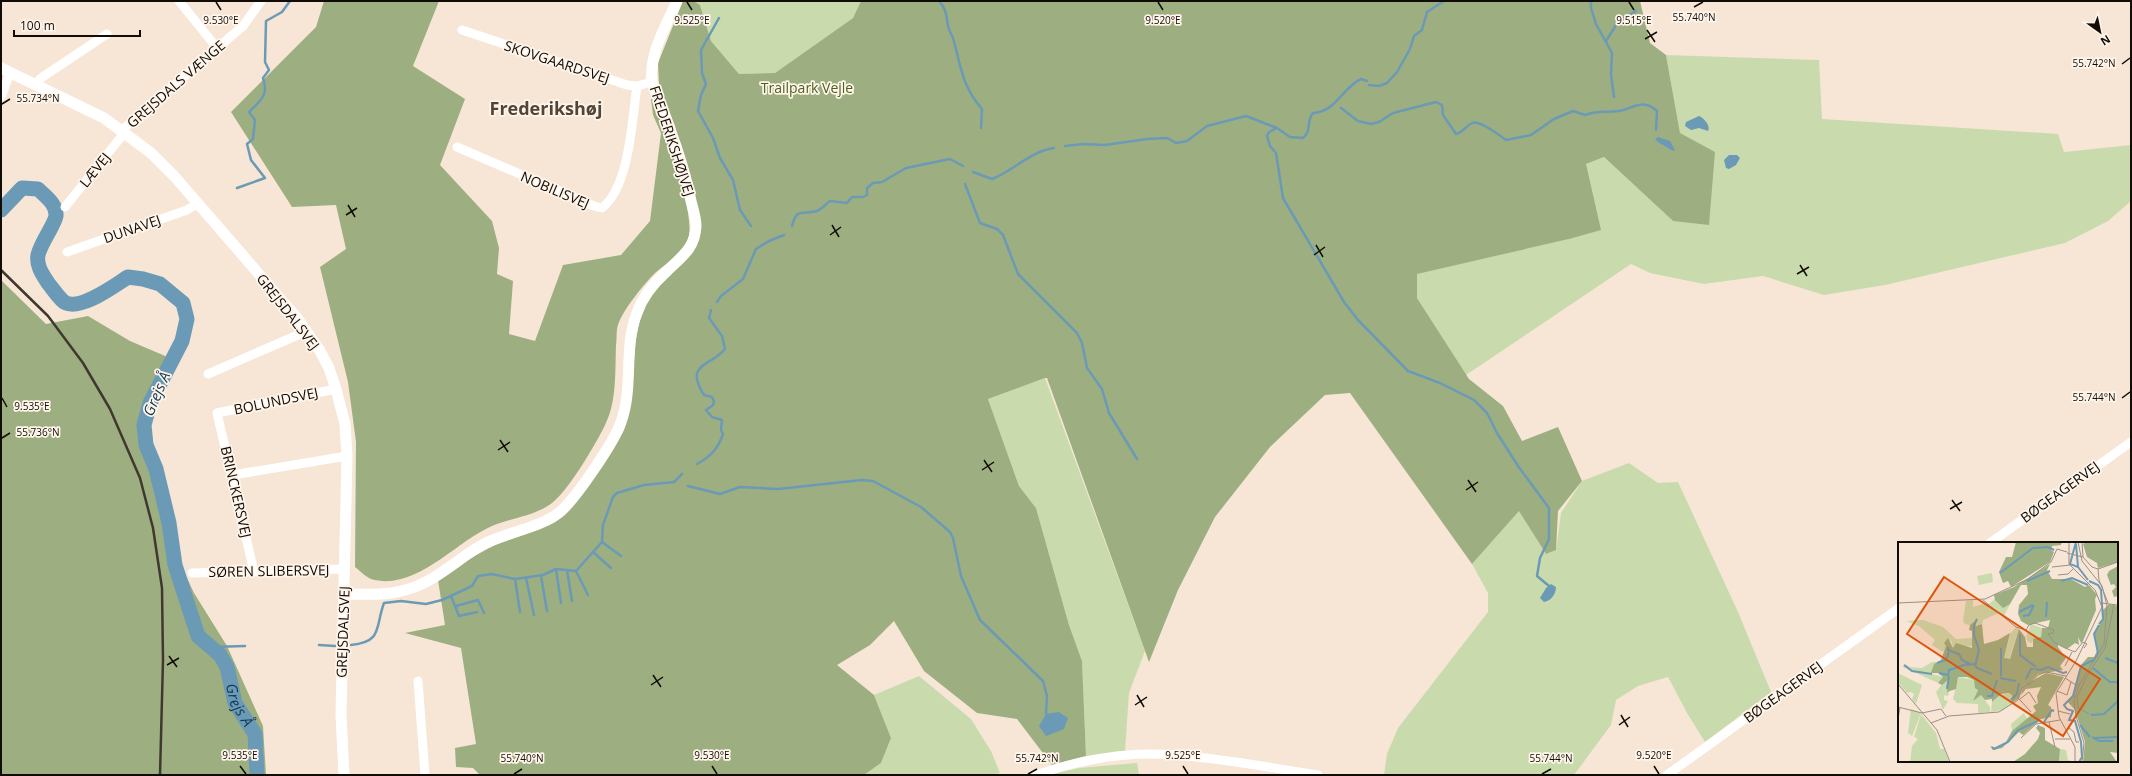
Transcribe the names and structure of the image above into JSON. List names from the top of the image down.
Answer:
{
  "streets": {
    "street": [
      "SKOVGAARDSVEJ",
      "GREJSDALS VÆNGE",
      "FREDERIKSHØJVEJ",
      "LÆVEJ",
      "NOBILISVEJ",
      "DUNAVEJ",
      "GREJSDALSVEJ",
      "BOLUNDSVEJ",
      "BRINCKERSVEJ",
      "BØGEAGERVEJ",
      "SØREN SLIBERSVEJ"
    ]
  },
  "crossings": [
    ["SKOVGAARDSVEJ", "FREDERIKSHØJVEJ"],
    ["SKOVGAARDSVEJ", "NOBILISVEJ"],
    ["GREJSDALS VÆNGE", "LÆVEJ"],
    ["GREJSDALS VÆNGE", "GREJSDALSVEJ"],
    ["FREDERIKSHØJVEJ", "GREJSDALSVEJ"],
    ["LÆVEJ", "GREJSDALSVEJ"],
    ["DUNAVEJ", "GREJSDALSVEJ"],
    ["GREJSDALSVEJ", "BOLUNDSVEJ"],
    ["GREJSDALSVEJ", "SØREN SLIBERSVEJ"],
    ["BOLUNDSVEJ", "BRINCKERSVEJ"],
    ["BRINCKERSVEJ", "SØREN SLIBERSVEJ"]
  ],
  "districts": ["Frederikshøj"],
  "water": ["Grejs Å"],
  "parks": ["Trailpark Vejle"],
  "scale_bar": "100 m",
  "north": "bottom right",
  "coordinates": [
    "55.740°N",
    "9.530°E",
    "9.525°E",
    "9.515°E",
    "9.520°E",
    "55.742°N",
    "55.734°N",
    "55.744°N",
    "9.535°E",
    "55.736°N"
  ]
}
